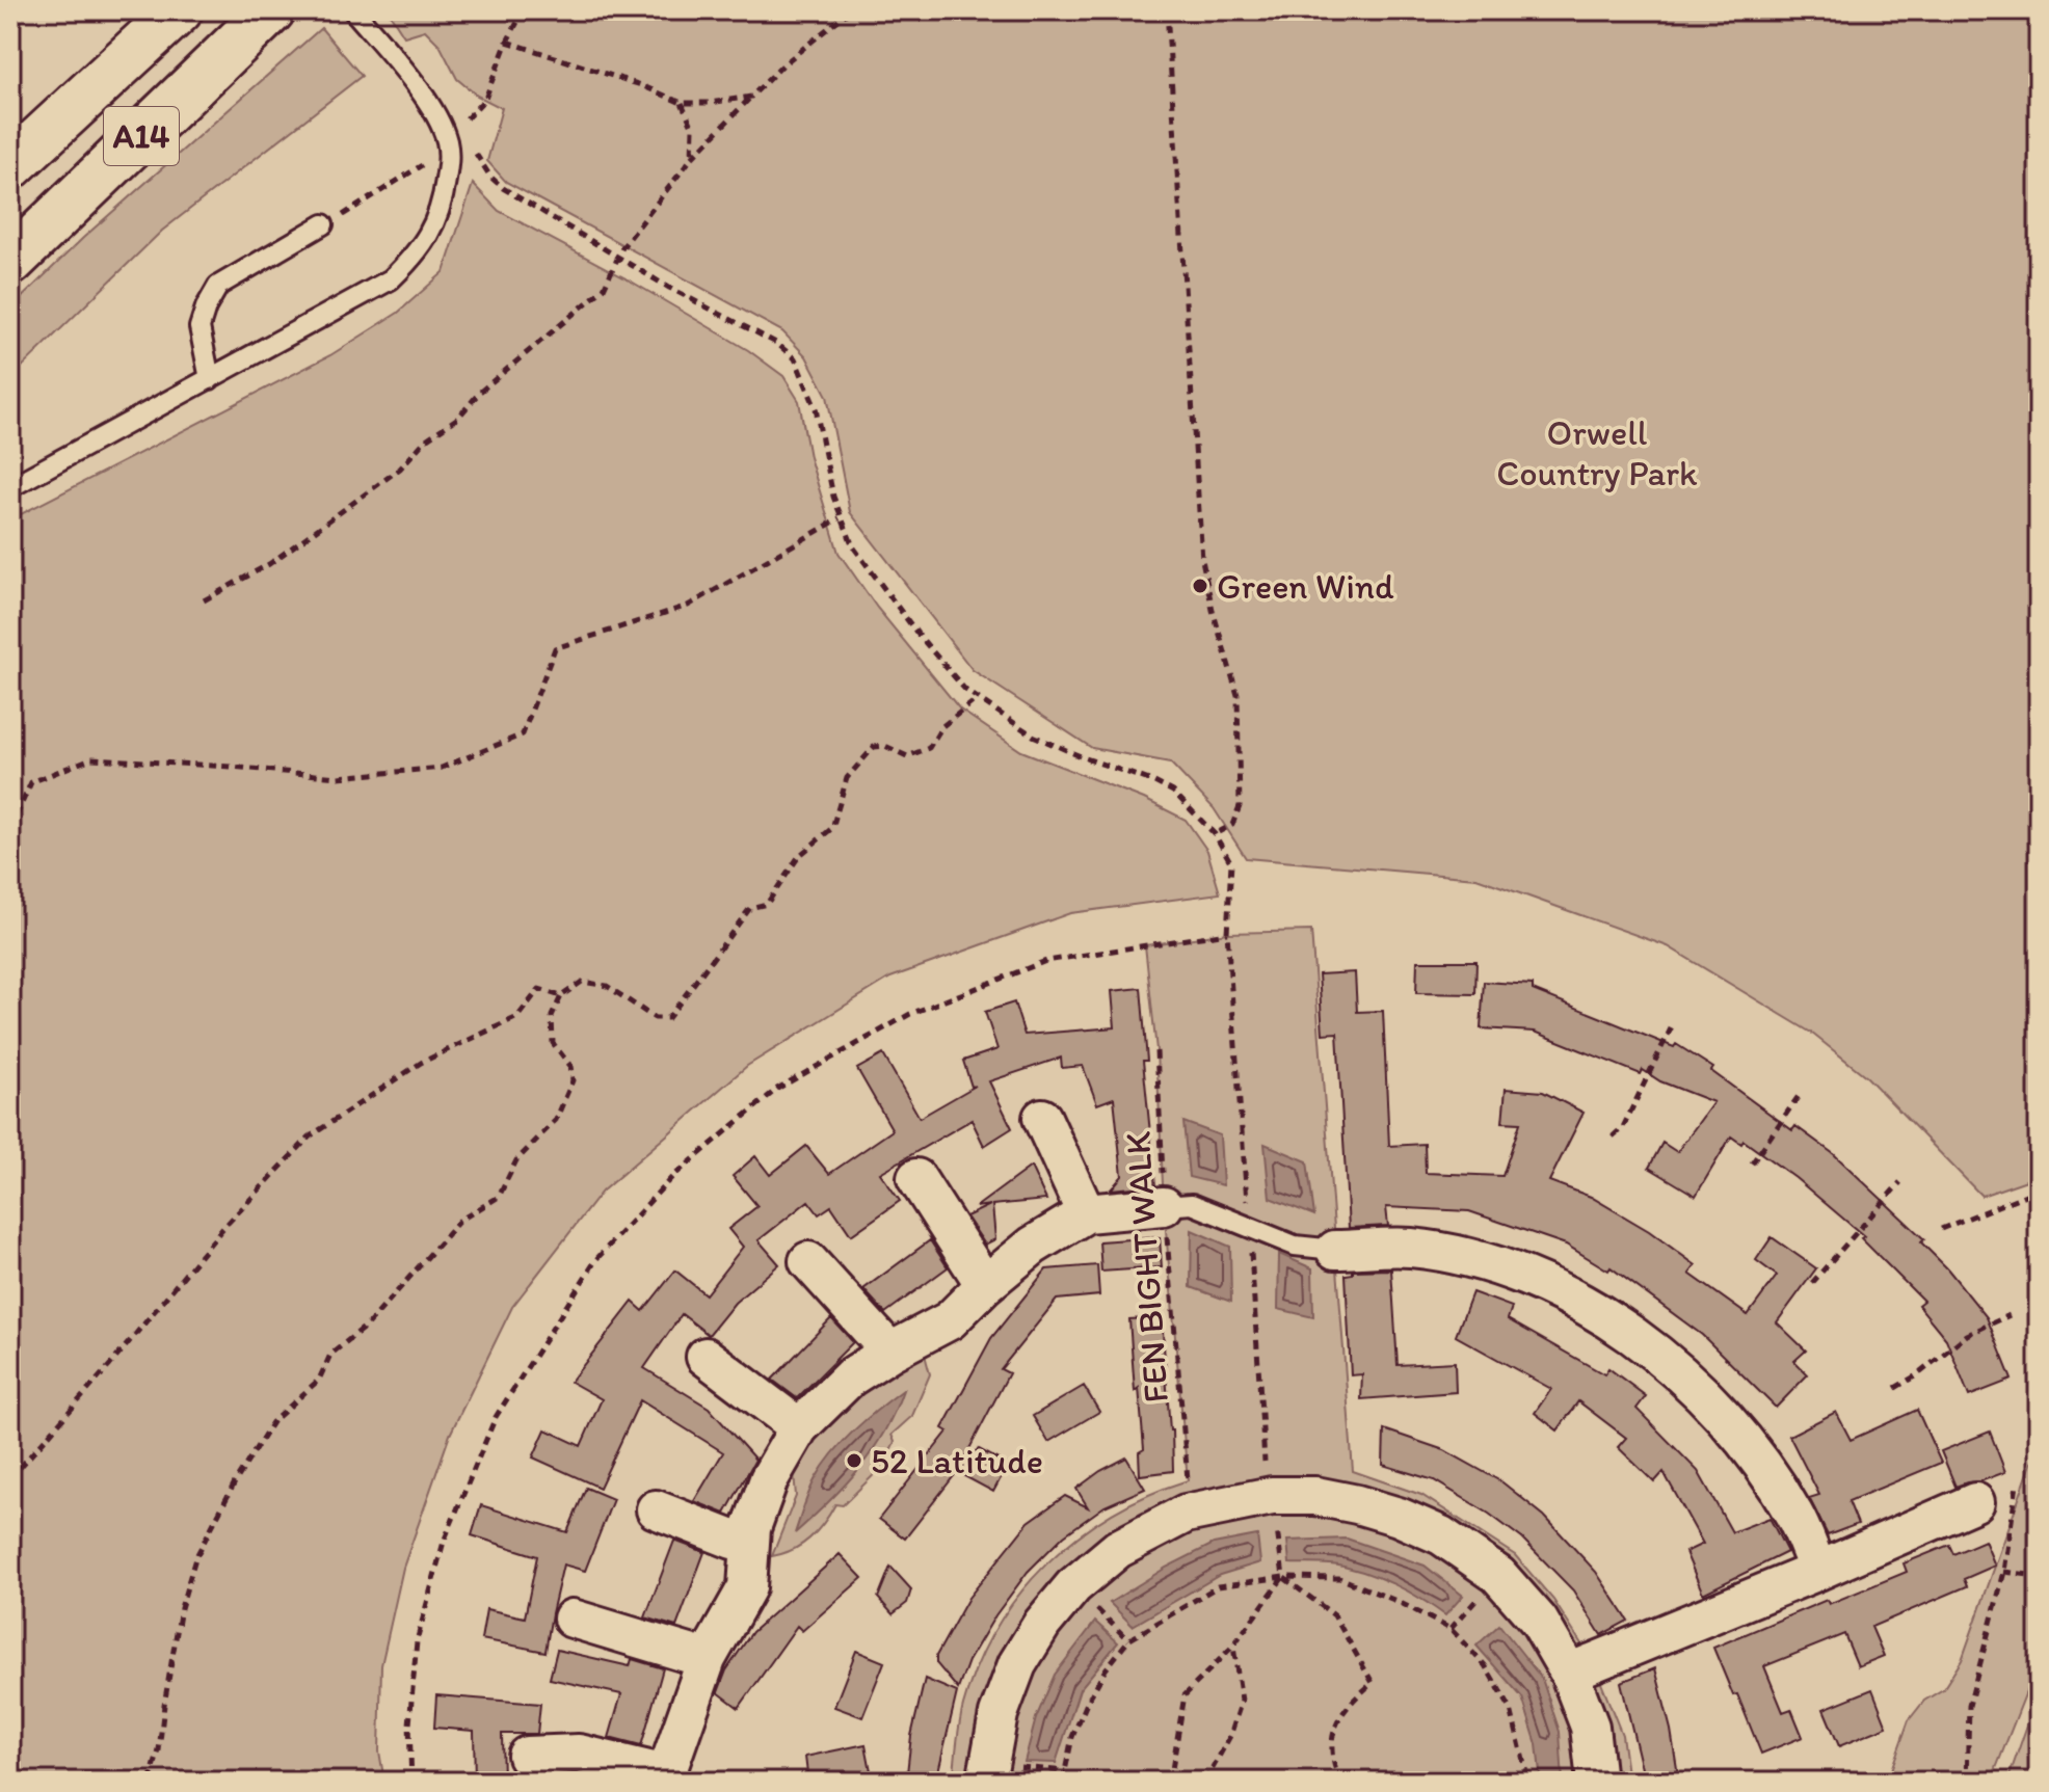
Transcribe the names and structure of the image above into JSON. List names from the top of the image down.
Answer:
{
  "streets": {
    "highway": ["A14"],
    "path": ["FEN BIGHT WALK"]
  },
  "parks": ["Orwell Country Park"],
  "places": ["Green Wind", "52 Latitude"]
}
